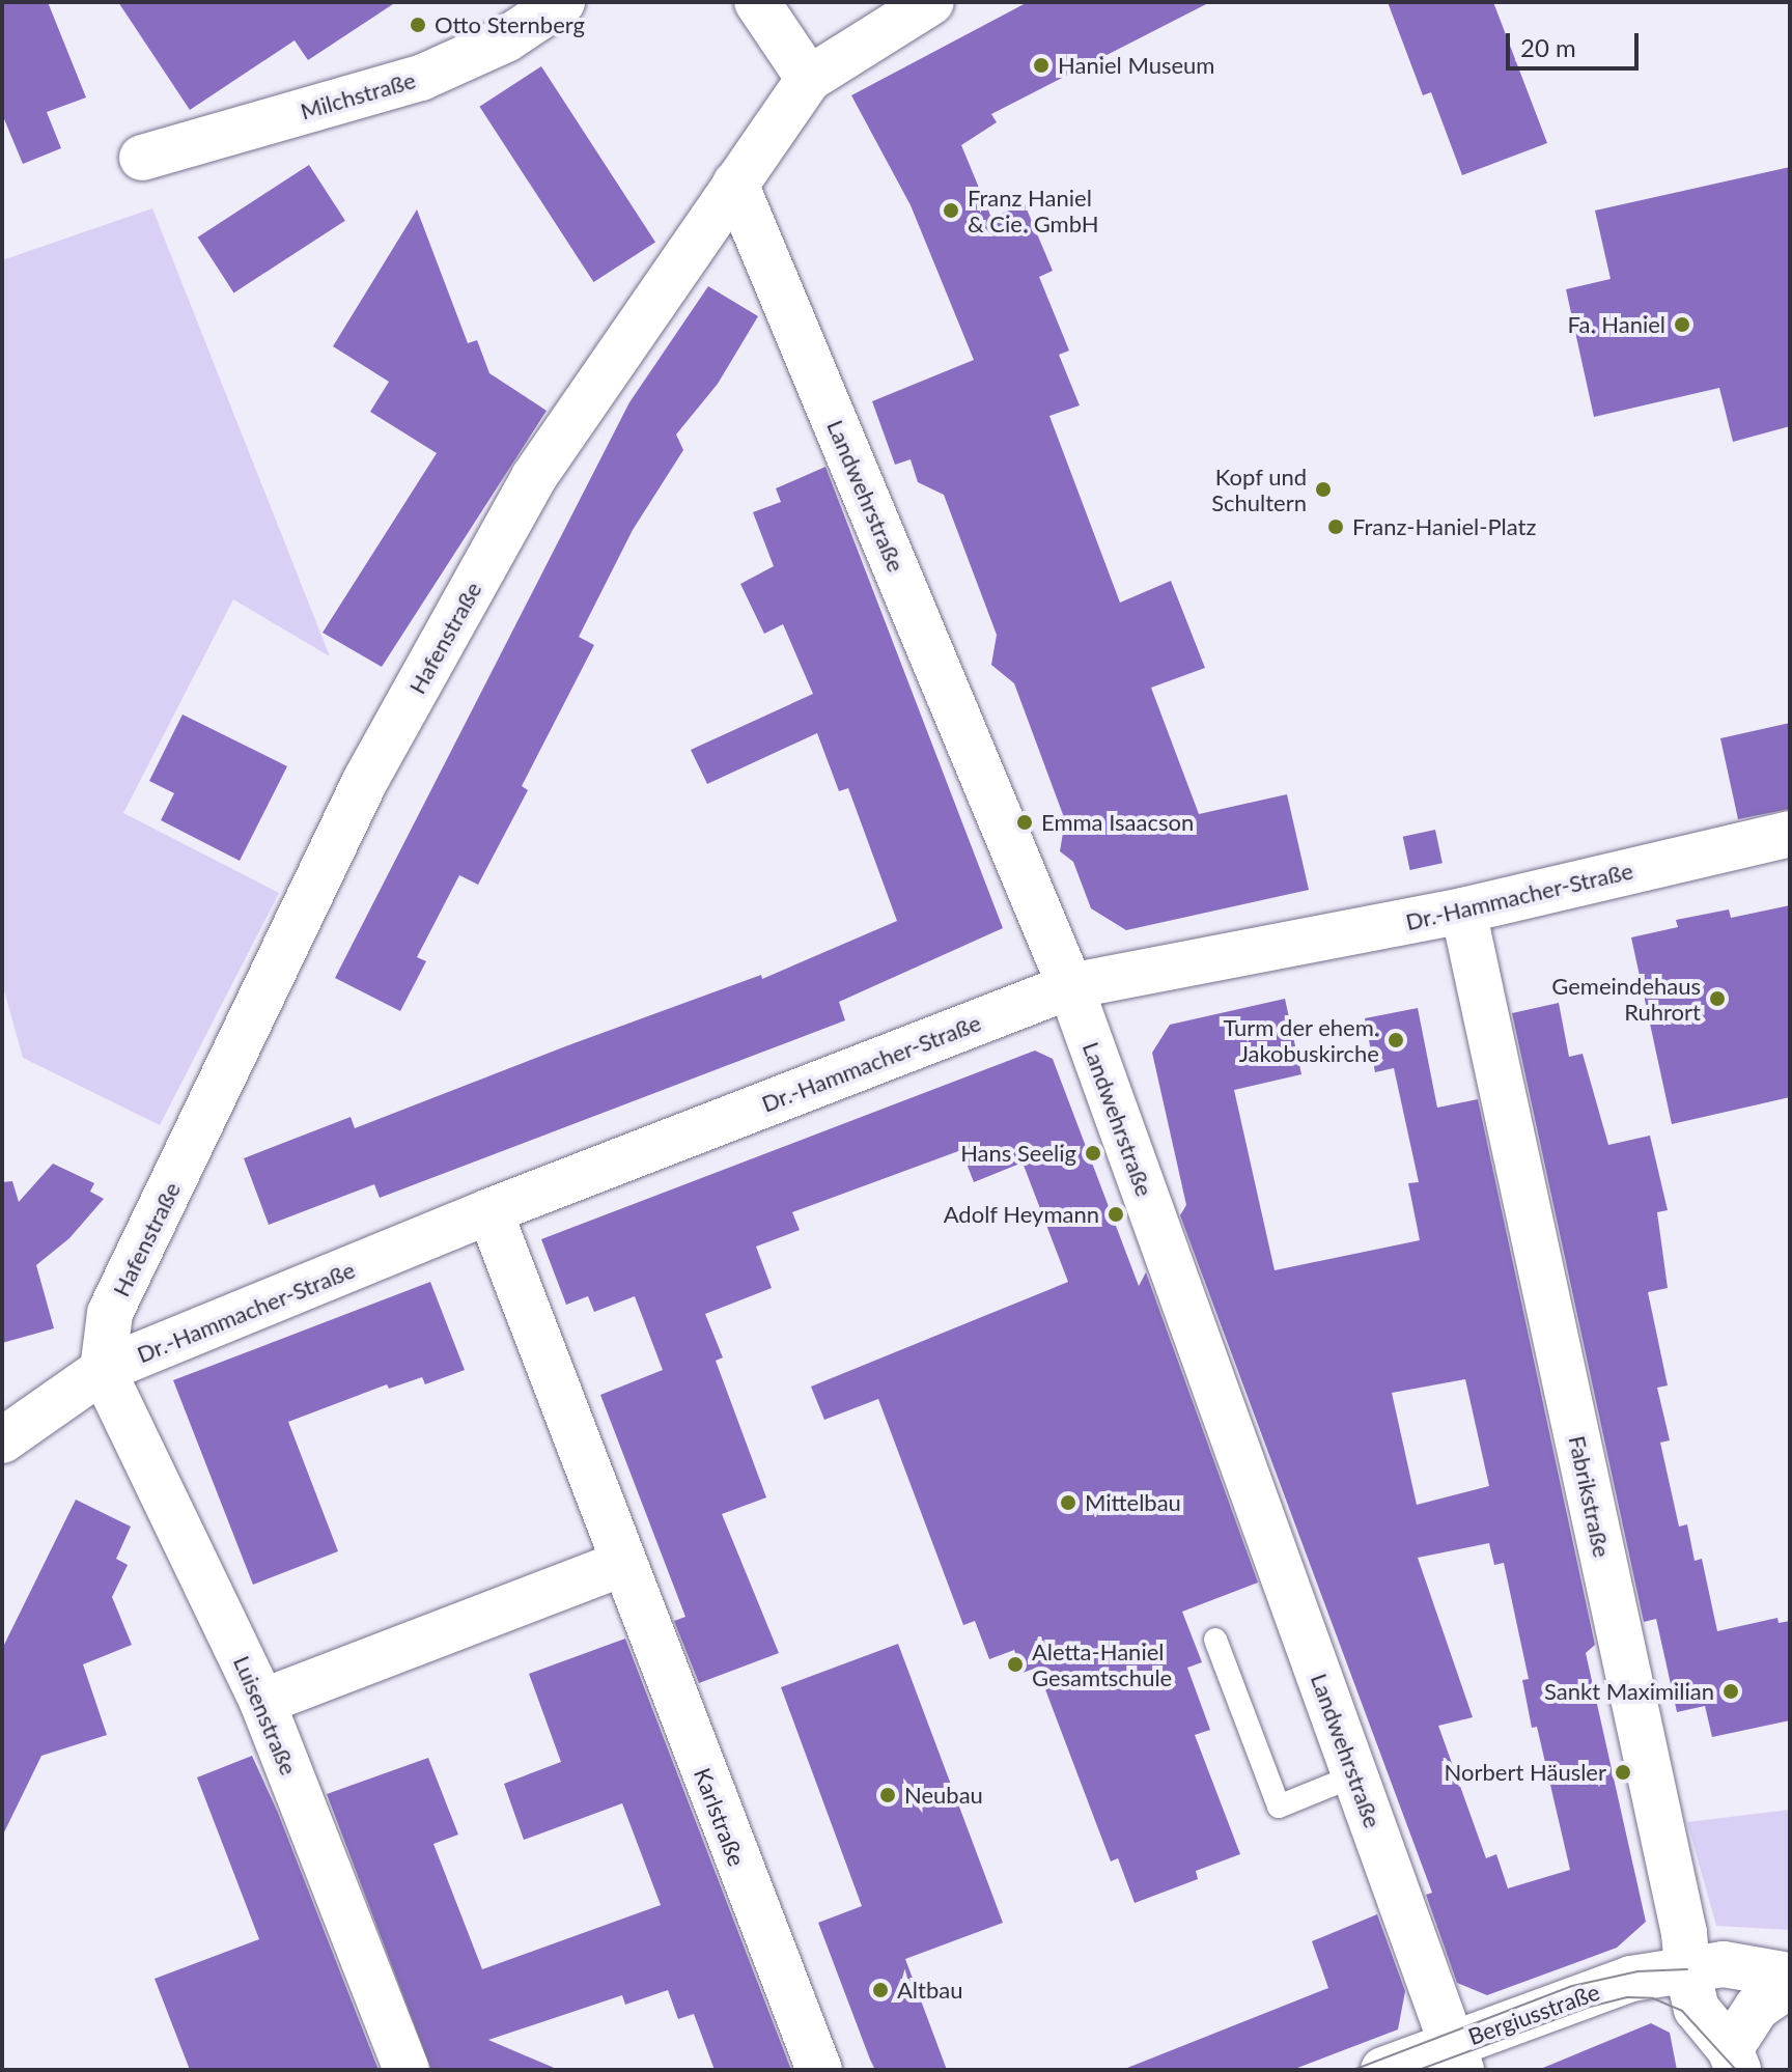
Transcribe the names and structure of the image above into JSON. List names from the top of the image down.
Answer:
{
  "streets": {
    "street": [
      "Milchstraße",
      "Landwehrstraße",
      "Hafenstraße",
      "Dr.-Hammacher-Straße",
      "Fabrikstraße",
      "Luisenstraße",
      "Karlstraße",
      "Bergiusstraße"
    ]
  },
  "crossings": [
    ["Landwehrstraße", "Hafenstraße"],
    ["Landwehrstraße", "Dr.-Hammacher-Straße"],
    ["Landwehrstraße", "Bergiusstraße"],
    ["Hafenstraße", "Dr.-Hammacher-Straße"],
    ["Hafenstraße", "Luisenstraße"],
    ["Dr.-Hammacher-Straße", "Fabrikstraße"],
    ["Dr.-Hammacher-Straße", "Luisenstraße"],
    ["Dr.-Hammacher-Straße", "Karlstraße"],
    ["Fabrikstraße", "Bergiusstraße"]
  ],
  "places": [
    "Otto Sternberg",
    "Haniel Museum",
    "Franz Haniel & Cie. GmbH",
    "Fa. Haniel",
    "Kopf und Schultern",
    "Franz-Haniel-Platz",
    "Emma Isaacson",
    "Gemeindehaus Ruhrort",
    "Turm der ehem. Jakobuskirche",
    "Hans Seelig",
    "Adolf Heymann",
    "Mittelbau",
    "Aletta-Haniel Gesamtschule",
    "Sankt Maximilian",
    "Norbert Häusler",
    "Neubau",
    "Altbau"
  ],
  "scale_bar": "20 m"
}
